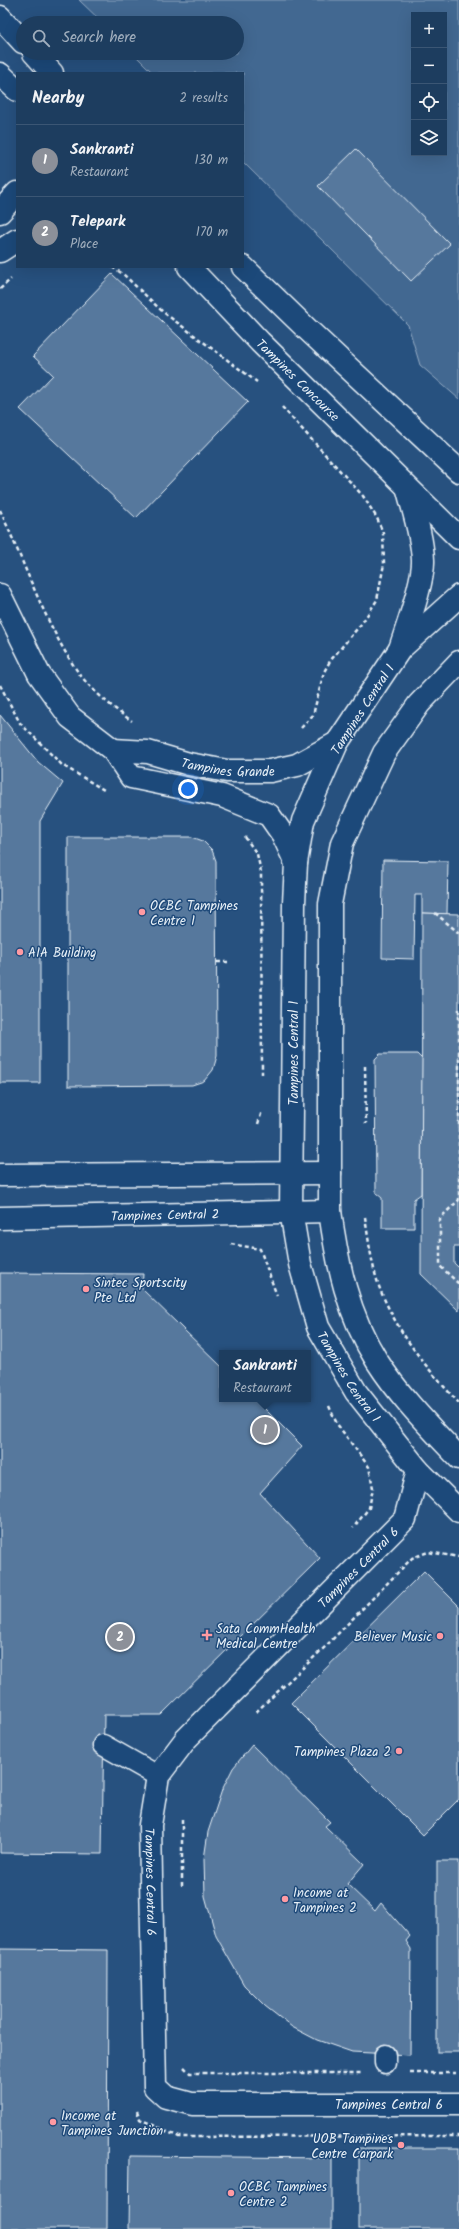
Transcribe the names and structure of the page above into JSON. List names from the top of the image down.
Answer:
{
  "streets": {
    "street": [
      "Tampines Concourse",
      "Tampines Central 1",
      "Tampines Grande",
      "Tampines Central 2",
      "Tampines Central 6"
    ]
  },
  "crossings": [
    ["Tampines Concourse", "Tampines Central 1"],
    ["Tampines Central 1", "Tampines Grande"],
    ["Tampines Central 1", "Tampines Central 2"],
    ["Tampines Central 1", "Tampines Central 6"]
  ],
  "places": {
    "other": [
      "OCBC Tampines Centre 1",
      "AIA Building",
      "Sintec Sportscity Pte Ltd",
      "Believer Music",
      "Tampines Plaza 2",
      "Income at Tampines 2",
      "Income at Tampines Junction",
      "UOB Tampines Centre Carpark",
      "OCBC Tampines Centre 2"
    ],
    "health": ["Sata CommHealth Medical Centre"]
  },
  "page": {
    "map_buttons": ["+", "−"],
    "search": "Search here",
    "heading": ["Nearby", "2 results"],
    "list": [
      {
        "mark": "1",
        "name": "Sankranti",
        "note": "Restaurant",
        "value": "130 m"
      },
      {
        "mark": "2",
        "name": "Telepark",
        "note": "Place",
        "value": "170 m"
      }
    ],
    "popup": ["Sankranti", "Restaurant"],
    "pins": ["1", "2"]
  }
}
